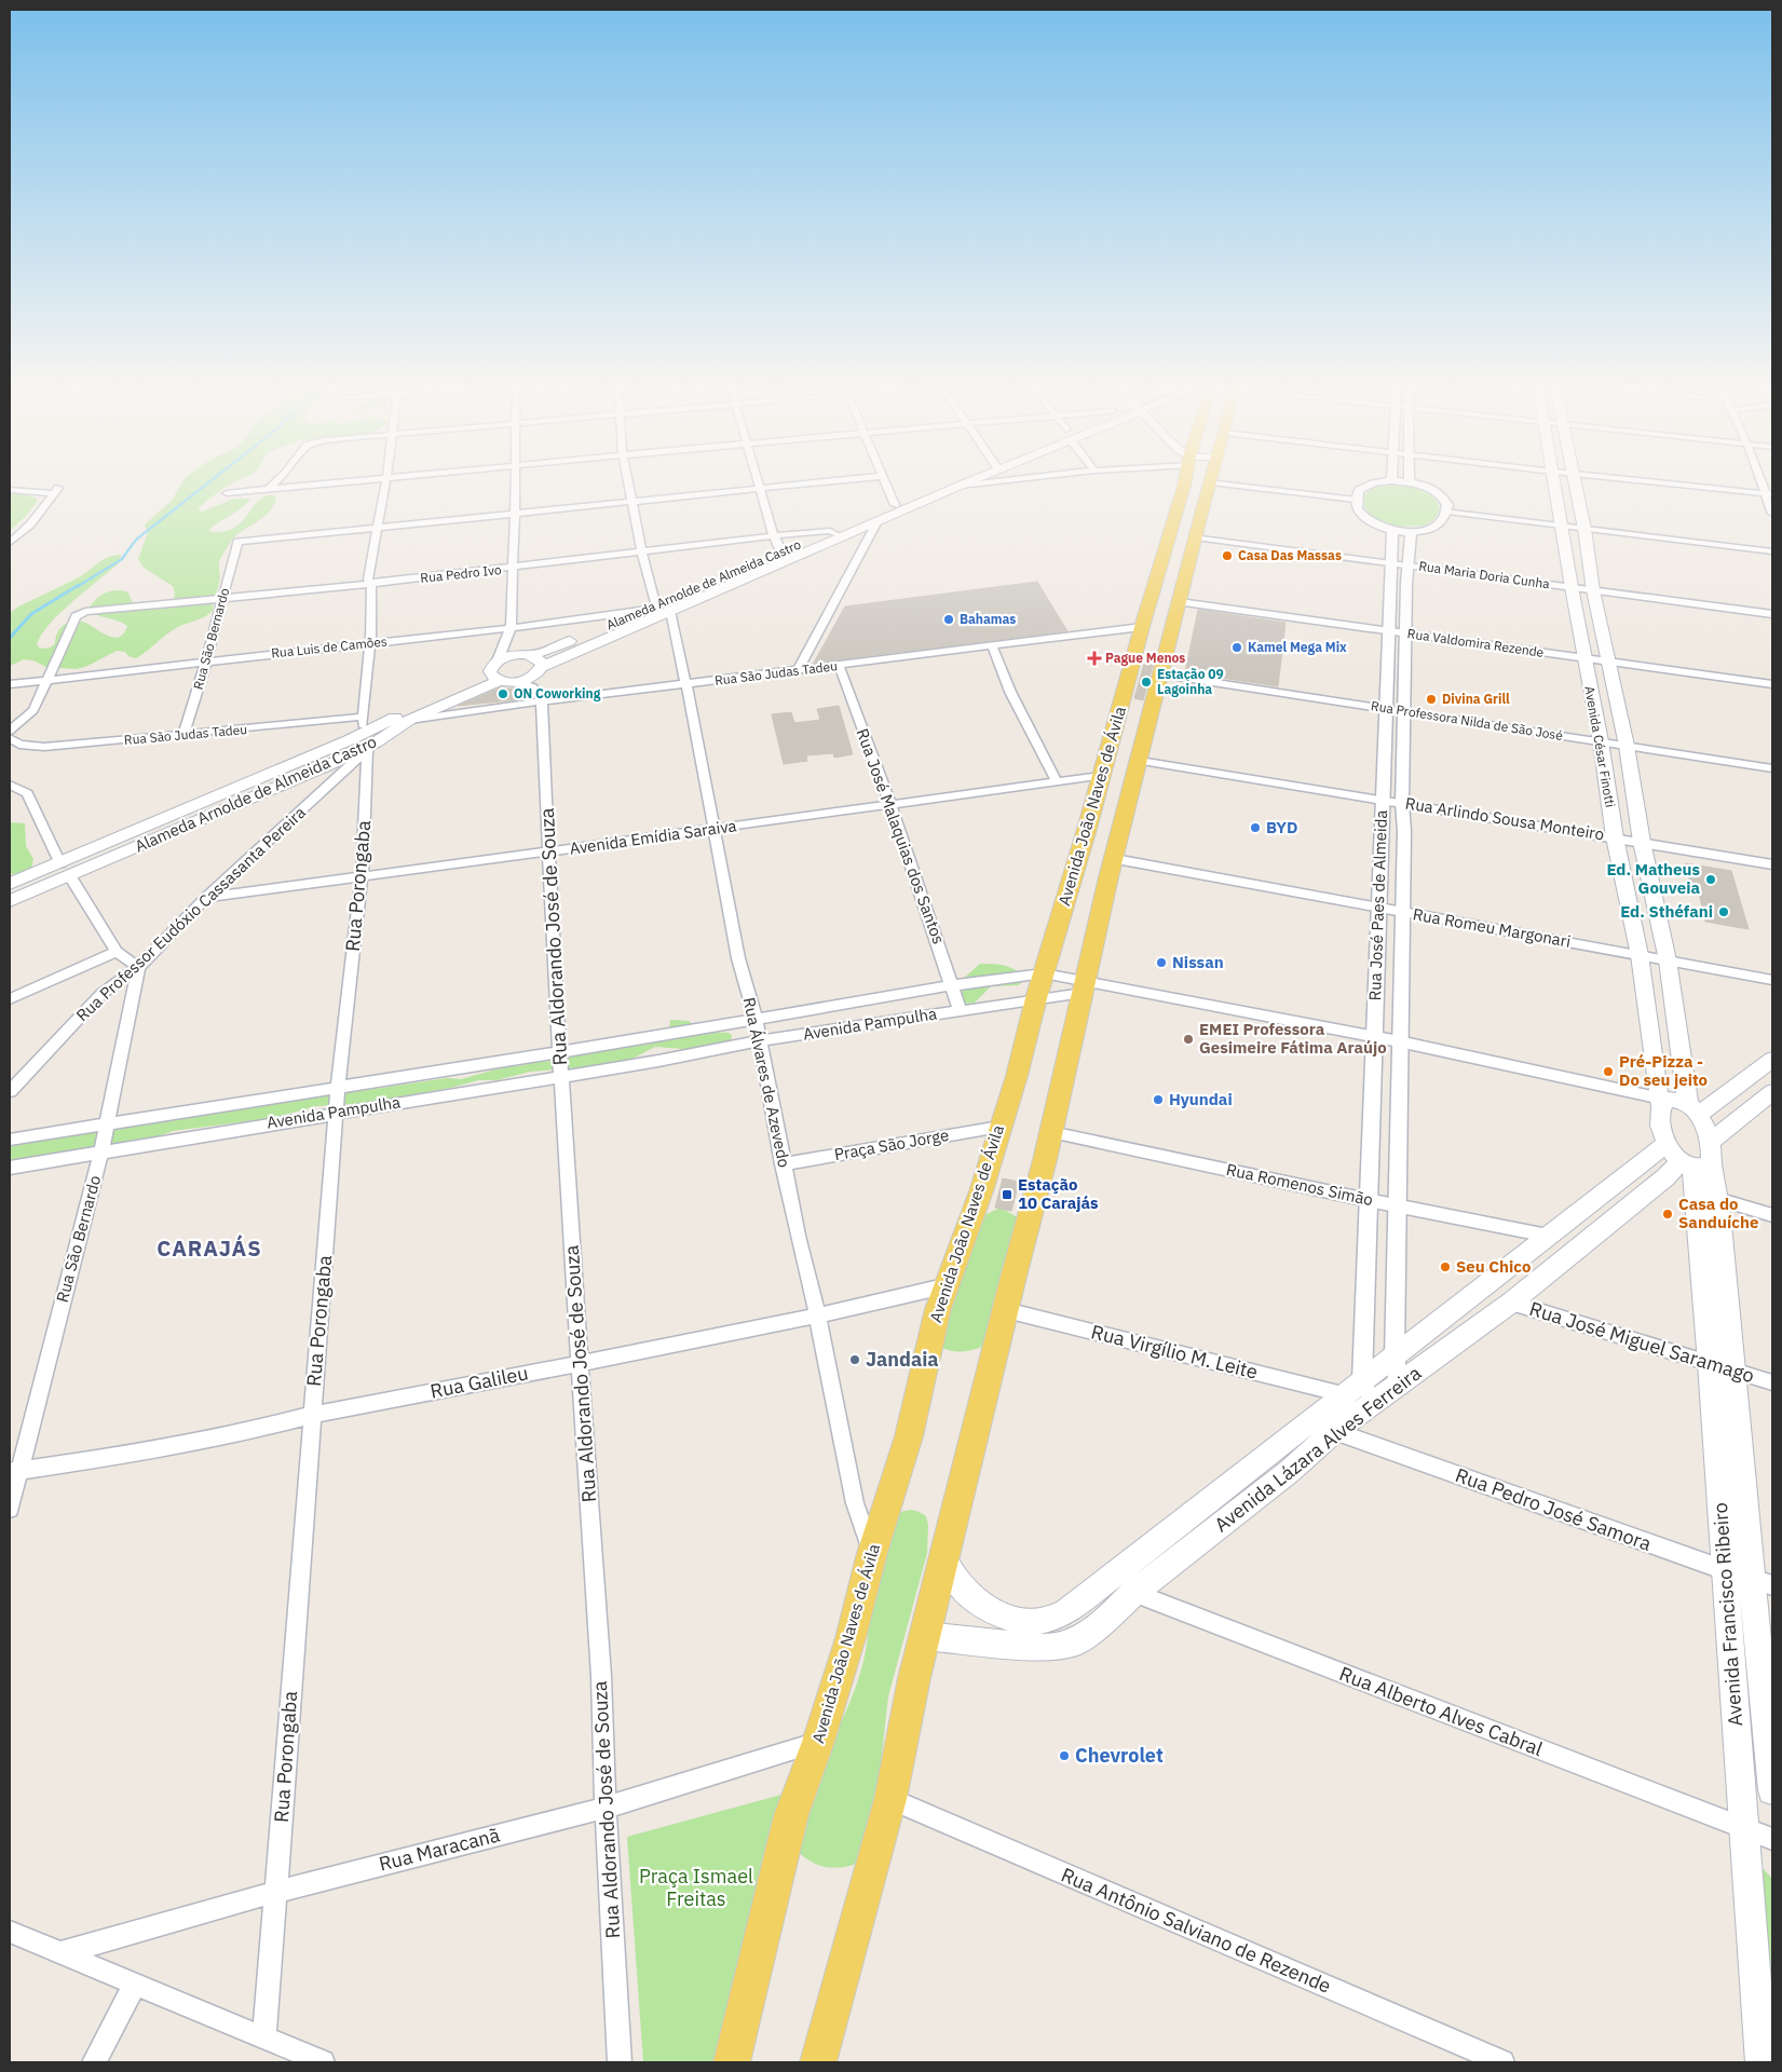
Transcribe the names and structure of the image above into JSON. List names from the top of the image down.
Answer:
{
  "streets": {
    "main road": [
      "Alameda Arnolde de Almeida Castro",
      "Avenida César Finotti",
      "Avenida João Naves de Ávila",
      "Avenida Lázara Alves Ferreira",
      "Avenida Francisco Ribeiro"
    ],
    "street": [
      "Rua Pedro Ivo",
      "Rua Maria Doria Cunha",
      "Rua São Bernardo",
      "Rua Valdomira Rezende",
      "Rua Luis de Camões",
      "Rua São Judas Tadeu",
      "Rua Professora Nilda de São José",
      "Rua Arlindo Sousa Monteiro",
      "Rua José Malaquias dos Santos",
      "Avenida Emídia Saraiva",
      "Rua Porongaba",
      "Rua José Paes de Almeida",
      "Rua Professor Eudóxio Cassasanta Pereira",
      "Rua Romeu Margonari",
      "Rua Aldorando José de Souza",
      "Avenida Pampulha",
      "Rua Álvares de Azevedo",
      "Praça São Jorge",
      "Rua Romenos Simão",
      "Rua José Miguel Saramago",
      "Rua Virgílio M. Leite",
      "Rua Galileu",
      "Rua Pedro José Samora",
      "Rua Alberto Alves Cabral",
      "Rua Maracanã",
      "Rua Antônio Salviano de Rezende"
    ]
  },
  "crossings": [
    ["Rua Pedro Ivo", "Alameda Arnolde de Almeida Castro"],
    ["Rua Pedro Ivo", "Rua São Bernardo"],
    ["Rua Pedro Ivo", "Rua Luis de Camões"],
    ["Rua Pedro Ivo", "Rua Porongaba"],
    ["Rua Pedro Ivo", "Rua Álvares de Azevedo"],
    ["Rua Maria Doria Cunha", "Avenida César Finotti"],
    ["Rua Maria Doria Cunha", "Avenida João Naves de Ávila"],
    ["Rua Maria Doria Cunha", "Rua José Paes de Almeida"],
    ["Alameda Arnolde de Almeida Castro", "Rua Luis de Camões"],
    ["Alameda Arnolde de Almeida Castro", "Rua São Judas Tadeu"],
    ["Alameda Arnolde de Almeida Castro", "Rua Porongaba"],
    ["Alameda Arnolde de Almeida Castro", "Rua Professor Eudóxio Cassasanta Pereira"],
    ["Alameda Arnolde de Almeida Castro", "Rua Aldorando José de Souza"],
    ["Alameda Arnolde de Almeida Castro", "Rua Álvares de Azevedo"],
    ["Rua São Bernardo", "Rua Luis de Camões"],
    ["Rua São Bernardo", "Rua São Judas Tadeu"],
    ["Rua São Bernardo", "Rua Porongaba"],
    ["Rua São Bernardo", "Rua Professor Eudóxio Cassasanta Pereira"],
    ["Rua São Bernardo", "Avenida Pampulha"],
    ["Rua São Bernardo", "Rua Galileu"],
    ["Rua Valdomira Rezende", "Avenida César Finotti"],
    ["Rua Valdomira Rezende", "Avenida João Naves de Ávila"],
    ["Rua Valdomira Rezende", "Rua José Paes de Almeida"],
    ["Rua Luis de Camões", "Rua Porongaba"],
    ["Rua Luis de Camões", "Rua Álvares de Azevedo"],
    ["Rua São Judas Tadeu", "Avenida João Naves de Ávila"],
    ["Rua São Judas Tadeu", "Rua José Malaquias dos Santos"],
    ["Rua São Judas Tadeu", "Rua Porongaba"],
    ["Rua São Judas Tadeu", "Rua Aldorando José de Souza"],
    ["Rua São Judas Tadeu", "Rua Álvares de Azevedo"],
    ["Rua Professora Nilda de São José", "Avenida César Finotti"],
    ["Rua Professora Nilda de São José", "Avenida João Naves de Ávila"],
    ["Rua Professora Nilda de São José", "Rua José Paes de Almeida"],
    ["Avenida César Finotti", "Rua Arlindo Sousa Monteiro"],
    ["Avenida César Finotti", "Rua Romeu Margonari"],
    ["Avenida César Finotti", "Avenida Lázara Alves Ferreira"],
    ["Avenida César Finotti", "Avenida Francisco Ribeiro"],
    ["Avenida João Naves de Ávila", "Rua Arlindo Sousa Monteiro"],
    ["Avenida João Naves de Ávila", "Avenida Emídia Saraiva"],
    ["Avenida João Naves de Ávila", "Rua Romeu Margonari"],
    ["Avenida João Naves de Ávila", "Avenida Pampulha"],
    ["Avenida João Naves de Ávila", "Rua Álvares de Azevedo"],
    ["Avenida João Naves de Ávila", "Praça São Jorge"],
    ["Avenida João Naves de Ávila", "Rua Romenos Simão"],
    ["Avenida João Naves de Ávila", "Rua Virgílio M. Leite"],
    ["Avenida João Naves de Ávila", "Rua Galileu"],
    ["Avenida João Naves de Ávila", "Avenida Lázara Alves Ferreira"],
    ["Avenida João Naves de Ávila", "Rua Maracanã"],
    ["Avenida João Naves de Ávila", "Rua Antônio Salviano de Rezende"],
    ["Rua Arlindo Sousa Monteiro", "Rua José Paes de Almeida"],
    ["Rua José Malaquias dos Santos", "Avenida Emídia Saraiva"],
    ["Rua José Malaquias dos Santos", "Avenida Pampulha"],
    ["Avenida Emídia Saraiva", "Rua Porongaba"],
    ["Avenida Emídia Saraiva", "Rua Professor Eudóxio Cassasanta Pereira"],
    ["Avenida Emídia Saraiva", "Rua Aldorando José de Souza"],
    ["Avenida Emídia Saraiva", "Rua Álvares de Azevedo"],
    ["Rua Porongaba", "Rua Professor Eudóxio Cassasanta Pereira"],
    ["Rua Porongaba", "Avenida Pampulha"],
    ["Rua Porongaba", "Rua Galileu"],
    ["Rua Porongaba", "Rua Maracanã"],
    ["Rua José Paes de Almeida", "Rua Romeu Margonari"],
    ["Rua José Paes de Almeida", "Rua Romenos Simão"],
    ["Rua José Paes de Almeida", "Rua Virgílio M. Leite"],
    ["Rua José Paes de Almeida", "Avenida Lázara Alves Ferreira"],
    ["Rua Aldorando José de Souza", "Avenida Pampulha"],
    ["Rua Aldorando José de Souza", "Rua Galileu"],
    ["Rua Aldorando José de Souza", "Rua Maracanã"],
    ["Avenida Pampulha", "Rua Álvares de Azevedo"],
    ["Rua Álvares de Azevedo", "Praça São Jorge"],
    ["Rua Álvares de Azevedo", "Rua Galileu"],
    ["Rua Romenos Simão", "Avenida Lázara Alves Ferreira"],
    ["Rua José Miguel Saramago", "Avenida Lázara Alves Ferreira"],
    ["Rua José Miguel Saramago", "Avenida Francisco Ribeiro"],
    ["Rua Virgílio M. Leite", "Avenida Lázara Alves Ferreira"],
    ["Avenida Lázara Alves Ferreira", "Rua Pedro José Samora"],
    ["Avenida Lázara Alves Ferreira", "Avenida Francisco Ribeiro"],
    ["Avenida Lázara Alves Ferreira", "Rua Alberto Alves Cabral"],
    ["Rua Pedro José Samora", "Avenida Francisco Ribeiro"],
    ["Avenida Francisco Ribeiro", "Rua Alberto Alves Cabral"]
  ],
  "districts": ["CARAJÁS"],
  "parks": ["Praça Ismael Freitas"],
  "places": {
    "other": [
      "Casa Das Massas",
      "Bahamas",
      "Kamel Mega Mix",
      "Estação 09 Lagoinha",
      "ON Coworking",
      "Divina Grill",
      "BYD",
      "Ed. Matheus Gouveia",
      "Ed. Sthéfani",
      "Nissan",
      "EMEI Professora Gesimeire Fátima Araújo",
      "Pré-Pizza - Do seu jeito",
      "Hyundai",
      "Casa do Sanduíche",
      "Seu Chico",
      "Jandaia",
      "Chevrolet"
    ],
    "health": ["Pague Menos"],
    "transit": ["Estação 10 Carajás"]
  }
}
